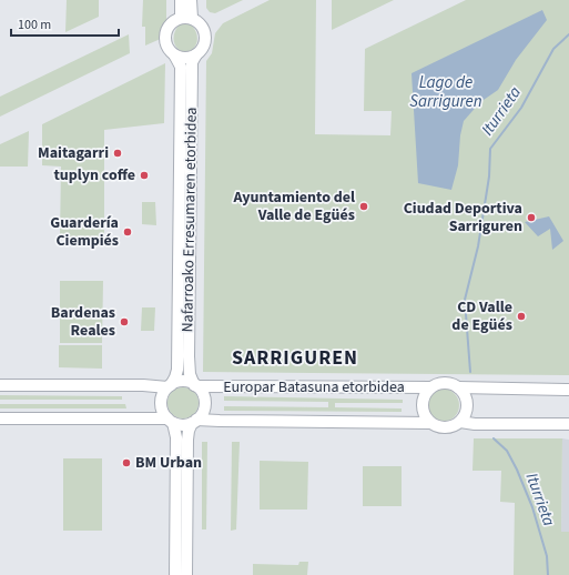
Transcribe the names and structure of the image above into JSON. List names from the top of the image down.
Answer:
{
  "streets": {
    "street": ["Nafarroako Erresumaren etorbidea", "Europar Batasuna etorbidea"]
  },
  "crossings": [
    ["Nafarroako Erresumaren etorbidea", "Europar Batasuna etorbidea"]
  ],
  "districts": ["SARRIGUREN"],
  "water": ["Lago de Sarriguren", "Iturrieta"],
  "places": [
    "Maitagarri",
    "tuplyn coffe",
    "Ayuntamiento del Valle de Egüés",
    "Ciudad Deportiva Sarriguren",
    "Guardería Ciempiés",
    "CD Valle de Egüés",
    "Bardenas Reales",
    "BM Urban"
  ],
  "scale_bar": "100 m"
}
